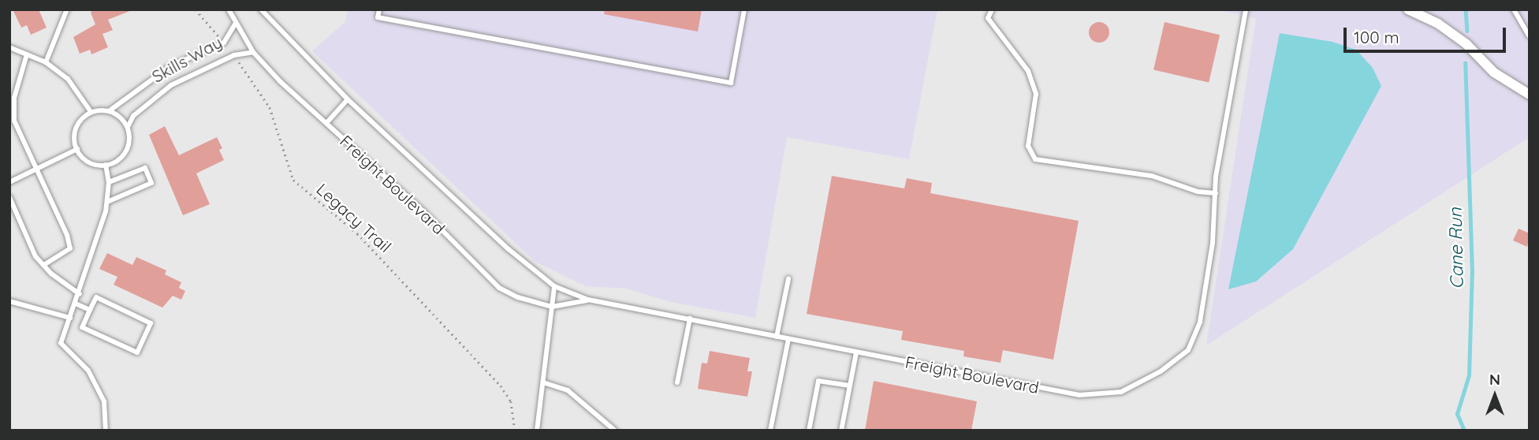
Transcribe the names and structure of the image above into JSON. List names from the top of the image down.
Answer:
{
  "streets": {
    "lane": ["Skills Way", "Freight Boulevard"],
    "path": ["Legacy Trail"]
  },
  "crossings": [
    ["Skills Way", "Freight Boulevard"],
    ["Skills Way", "Legacy Trail"]
  ],
  "water": ["Cane Run"],
  "scale_bar": "100 m",
  "north": "top"
}
